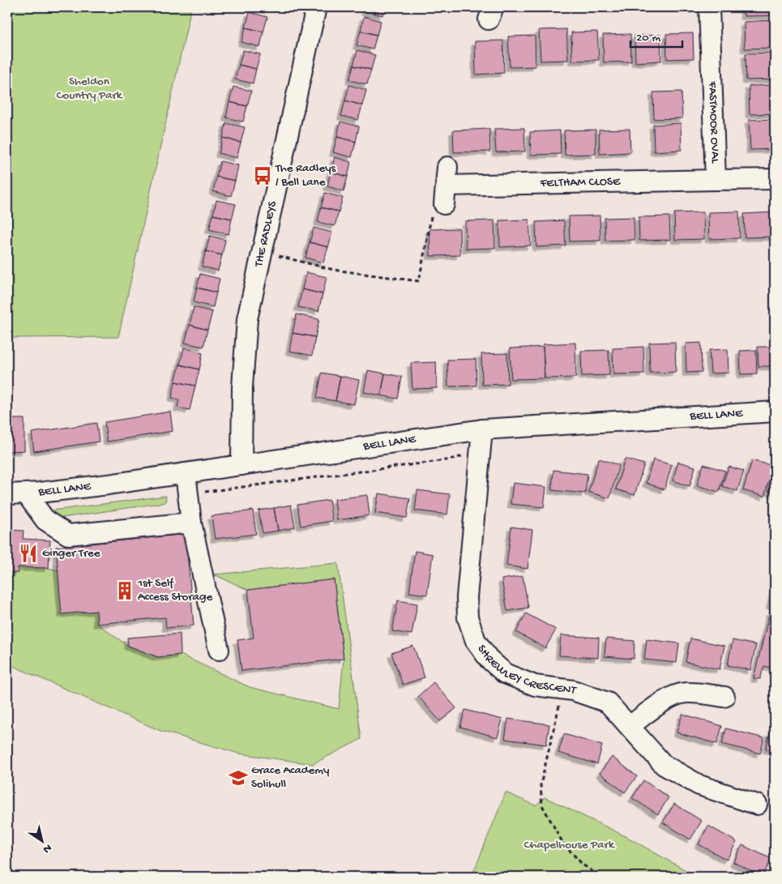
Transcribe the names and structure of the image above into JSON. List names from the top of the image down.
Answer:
{
  "streets": {
    "street": [
      "FASTMOOR OVAL",
      "FELTHAM CLOSE",
      "THE RADLEYS",
      "BELL LANE",
      "SHREWLEY CRESCENT"
    ]
  },
  "crossings": [
    ["FASTMOOR OVAL", "FELTHAM CLOSE"],
    ["THE RADLEYS", "BELL LANE"],
    ["BELL LANE", "SHREWLEY CRESCENT"]
  ],
  "parks": ["Sheldon Country Park", "Chapelhouse Park"],
  "places": {
    "bus stop": ["The Radleys / Bell Lane"],
    "restaurant": ["Ginger Tree"],
    "building": ["1st Self Access Storage"],
    "school or university": ["Grace Academy Solihull"]
  },
  "scale_bar": "20 m",
  "north": "bottom right"
}
